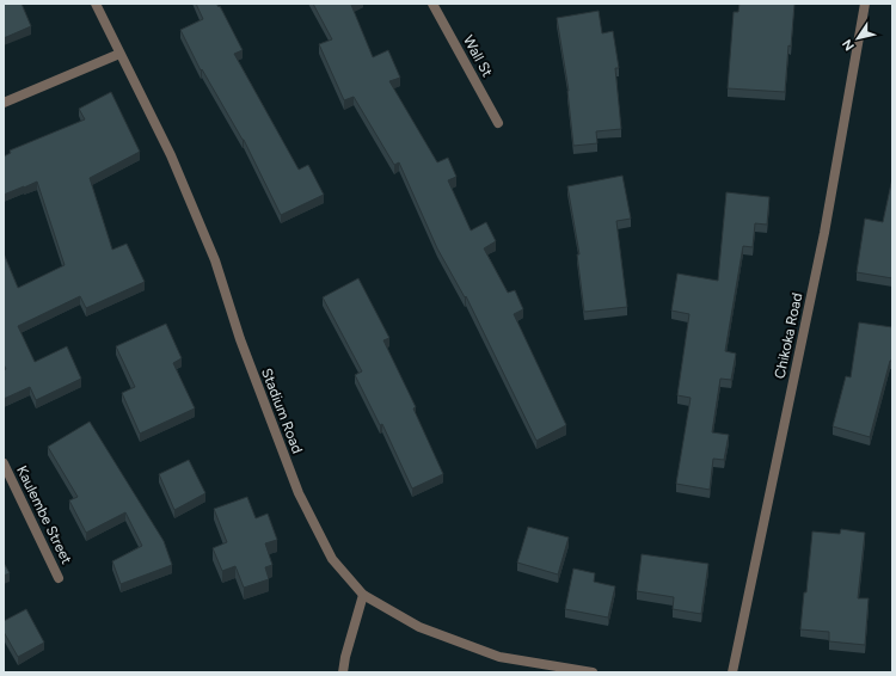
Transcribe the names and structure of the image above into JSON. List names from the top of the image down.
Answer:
{
  "streets": {
    "street": [
      "Wall St",
      "Chikoka Road",
      "Stadium Road",
      "Kaulembe Street"
    ]
  },
  "north": "bottom left"
}
